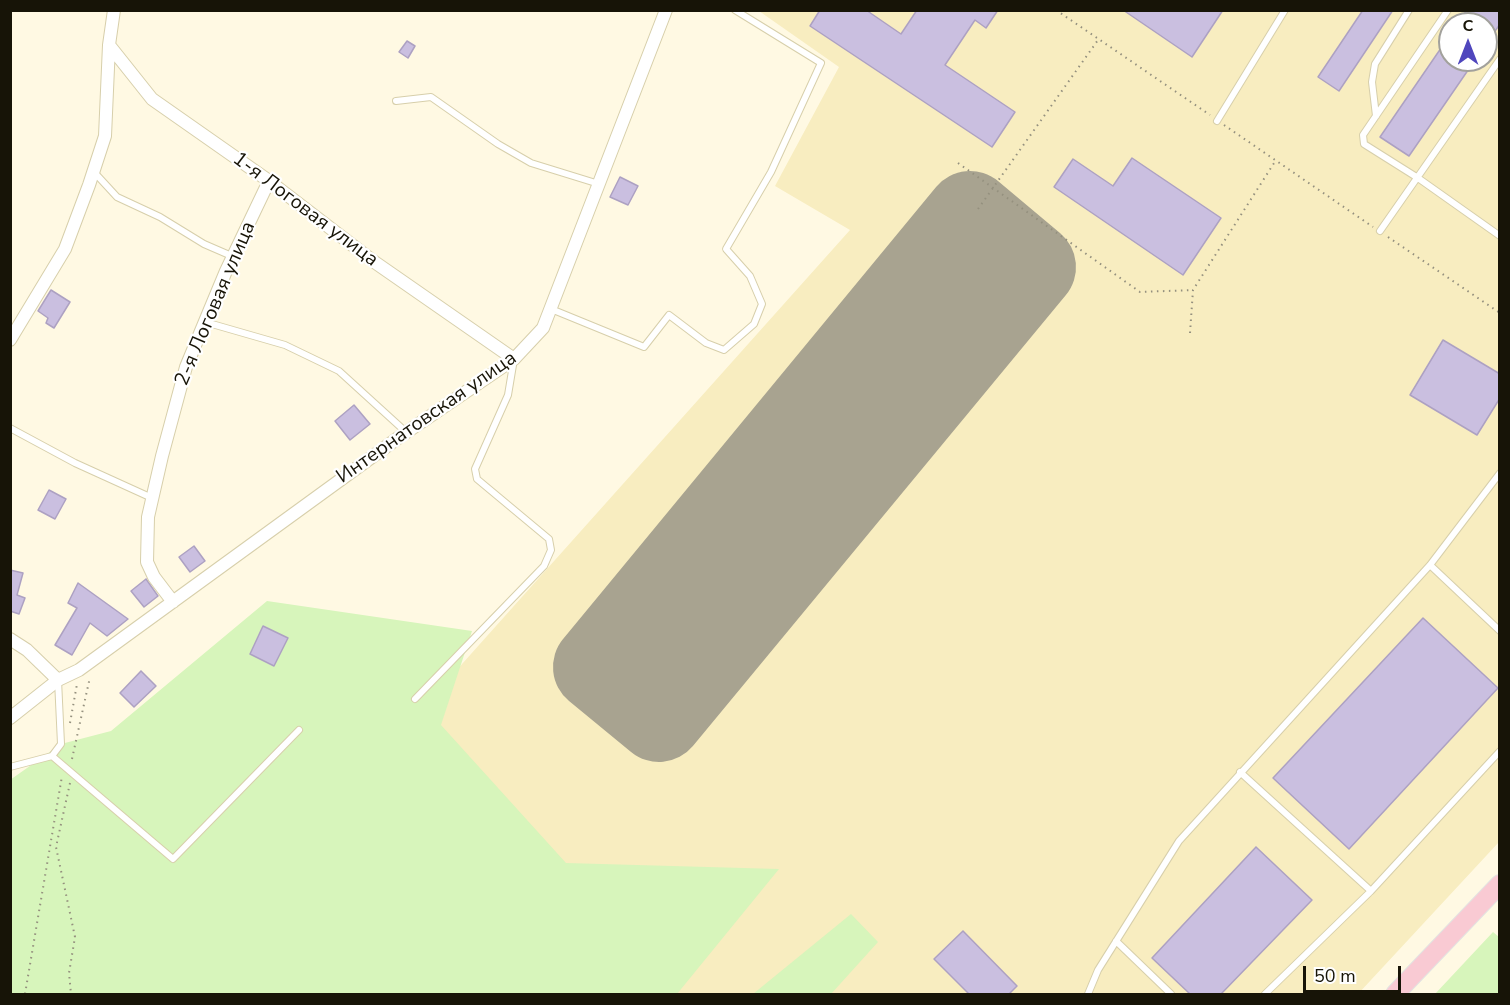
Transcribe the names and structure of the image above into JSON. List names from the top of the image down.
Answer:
{
  "streets": {
    "street": ["1-я Логовая улица", "2-я Логовая улица", "Интернатовская улица"]
  },
  "crossings": [
    ["1-я Логовая улица", "2-я Логовая улица"],
    ["1-я Логовая улица", "Интернатовская улица"],
    ["2-я Логовая улица", "Интернатовская улица"]
  ],
  "scale_bar": "50 m",
  "north": "top"
}
